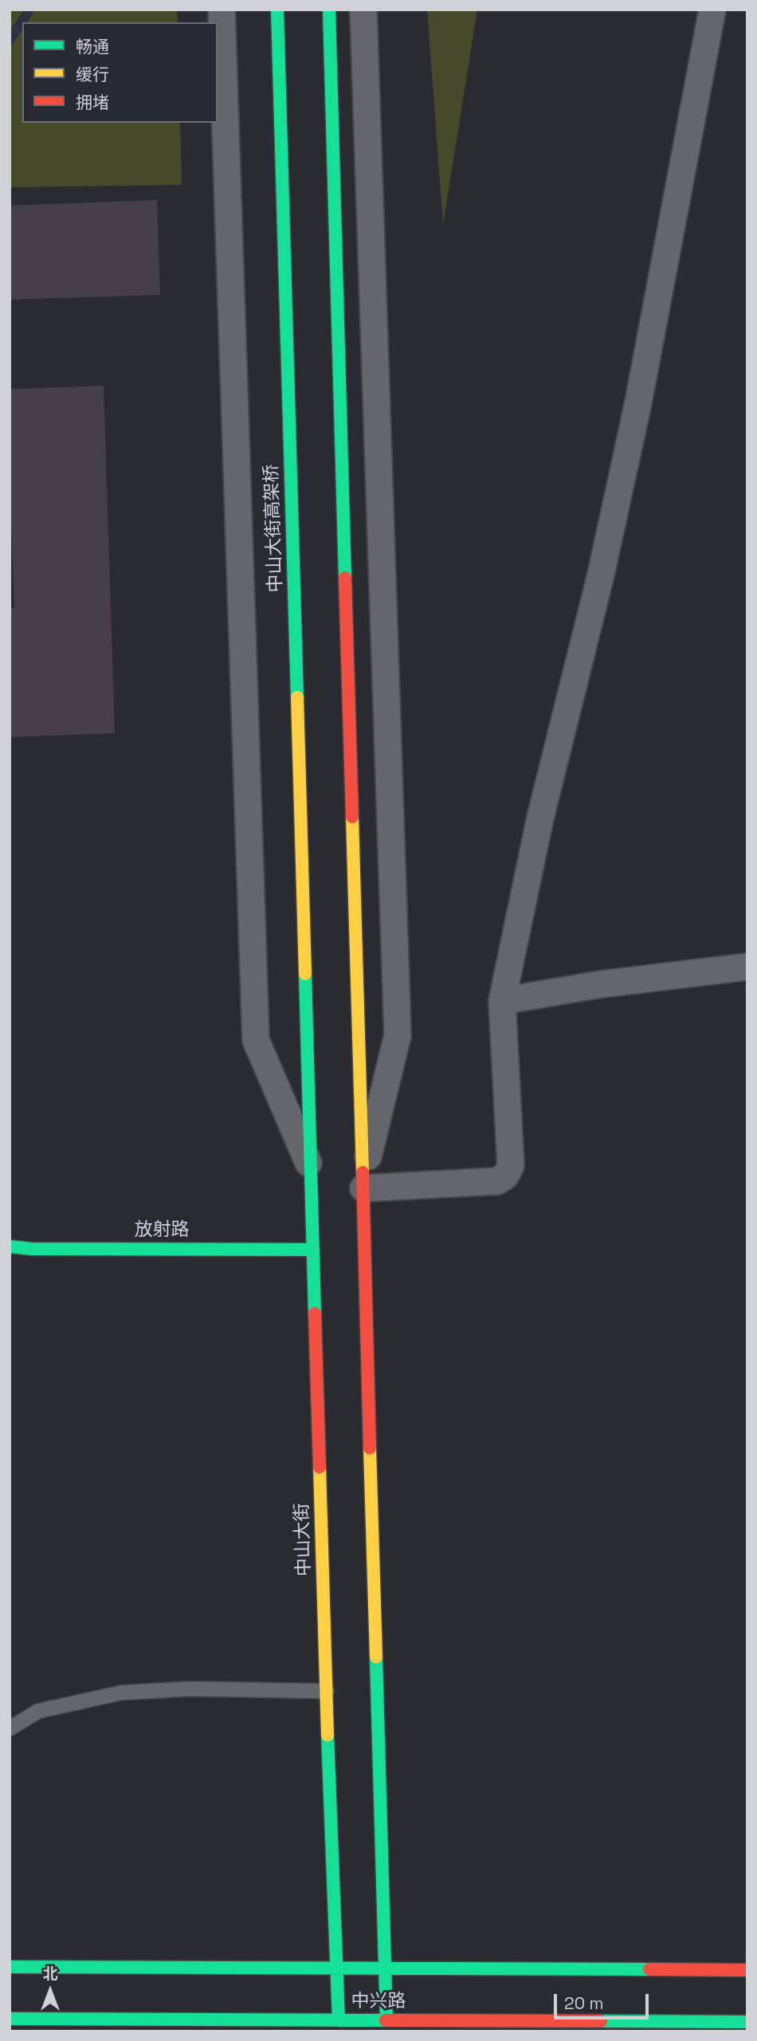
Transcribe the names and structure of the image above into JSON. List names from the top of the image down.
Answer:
{
  "streets": {
    "main road": [
      "中山大街高架桥",
      "放射路",
      "中山大街",
      "中兴路"
    ]
  },
  "crossings": [
    ["中山大街高架桥", "中山大街"],
    ["放射路", "中山大街"],
    ["中山大街", "中兴路"]
  ],
  "legend": ["畅通", "缓行", "拥堵"],
  "scale_bar": "20 m",
  "north": "top"
}
